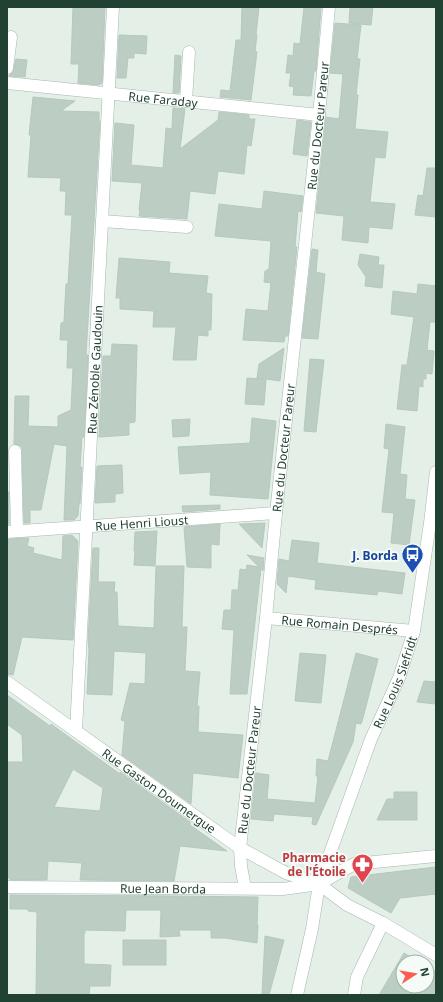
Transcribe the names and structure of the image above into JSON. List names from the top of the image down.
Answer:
{
  "streets": {
    "street": [
      "Rue Faraday",
      "Rue du Docteur Pareur",
      "Rue Zénoble Gaudouin",
      "Rue Henri Lioust",
      "Rue Romain Després",
      "Rue Louis Siefridt",
      "Rue Gaston Doumergue",
      "Rue Jean Borda"
    ]
  },
  "crossings": [
    ["Rue Faraday", "Rue du Docteur Pareur"],
    ["Rue Faraday", "Rue Zénoble Gaudouin"],
    ["Rue du Docteur Pareur", "Rue Henri Lioust"],
    ["Rue du Docteur Pareur", "Rue Romain Després"],
    ["Rue du Docteur Pareur", "Rue Gaston Doumergue"],
    ["Rue du Docteur Pareur", "Rue Jean Borda"],
    ["Rue Zénoble Gaudouin", "Rue Henri Lioust"],
    ["Rue Zénoble Gaudouin", "Rue Gaston Doumergue"],
    ["Rue Romain Després", "Rue Louis Siefridt"],
    ["Rue Louis Siefridt", "Rue Gaston Doumergue"],
    ["Rue Louis Siefridt", "Rue Jean Borda"],
    ["Rue Gaston Doumergue", "Rue Jean Borda"]
  ],
  "places": {
    "bus stop": ["J. Borda"],
    "pharmacy": ["Pharmacie de l'Étoile"]
  },
  "north": "right"
}
